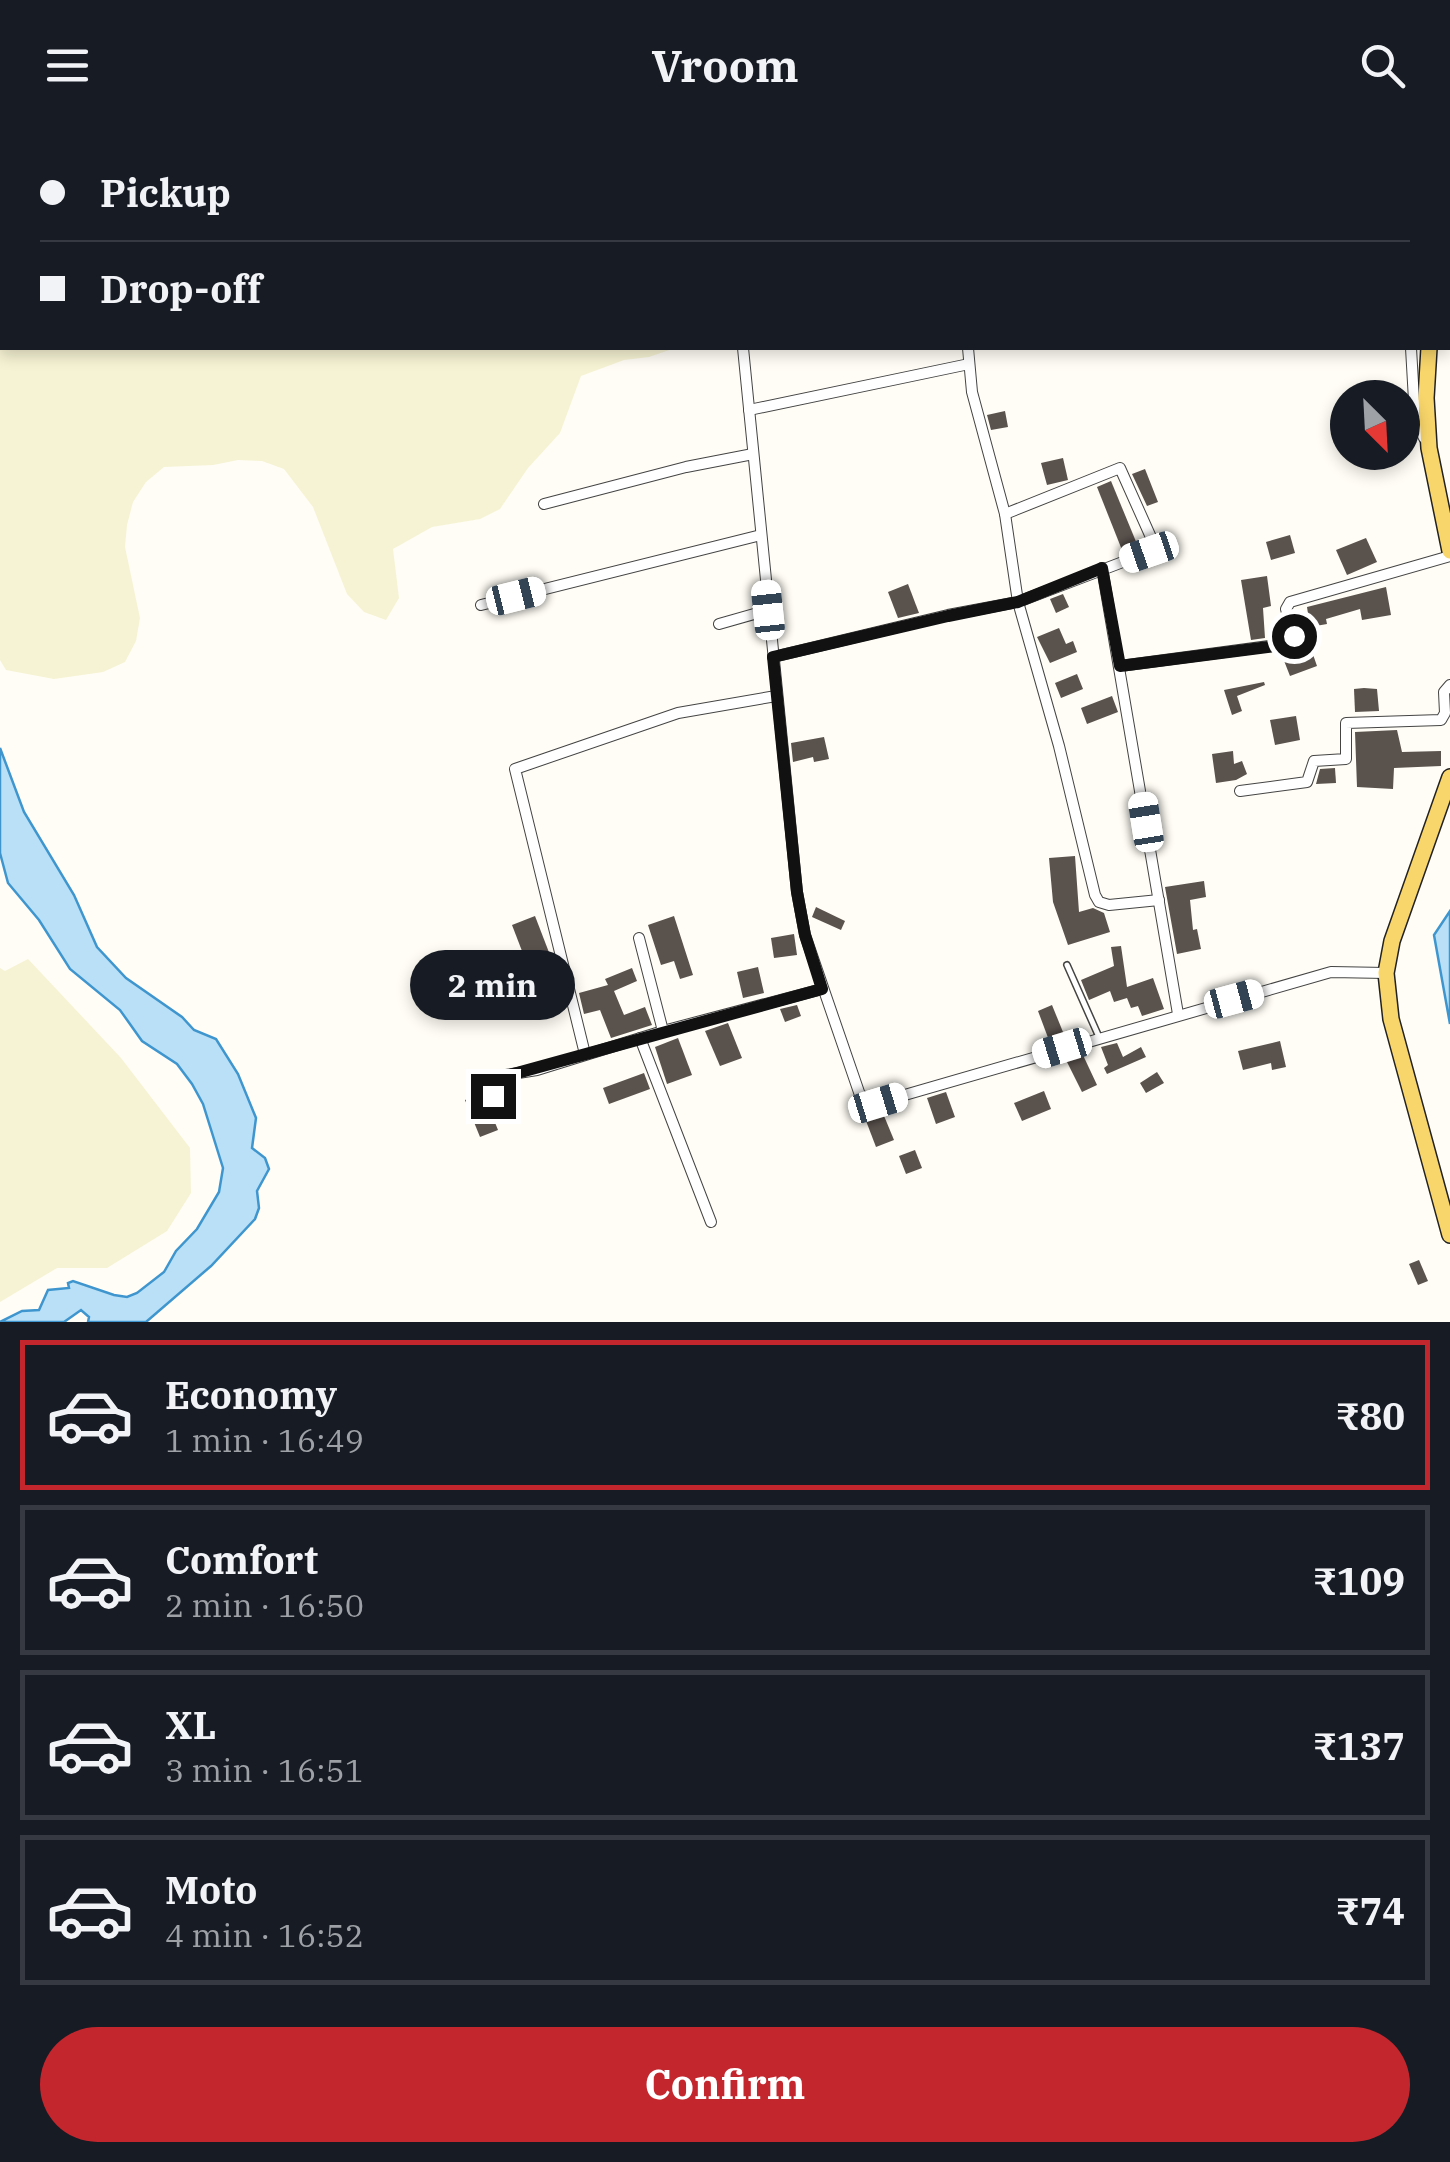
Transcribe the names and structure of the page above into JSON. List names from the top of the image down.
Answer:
{
  "north": "bottom right",
  "page": {
    "header": "Vroom",
    "banner": ["Pickup", "Drop-off"],
    "bubble": "2 min",
    "list": [
      {
        "name": "Economy",
        "note": "1 min · 16:49",
        "value": "₹80"
      },
      {
        "name": "Comfort",
        "note": "2 min · 16:50",
        "value": "₹109"
      },
      {
        "name": "XL",
        "note": "3 min · 16:51",
        "value": "₹137"
      },
      {
        "name": "Moto",
        "note": "4 min · 16:52",
        "value": "₹74"
      }
    ],
    "buttons": "Confirm"
  }
}
